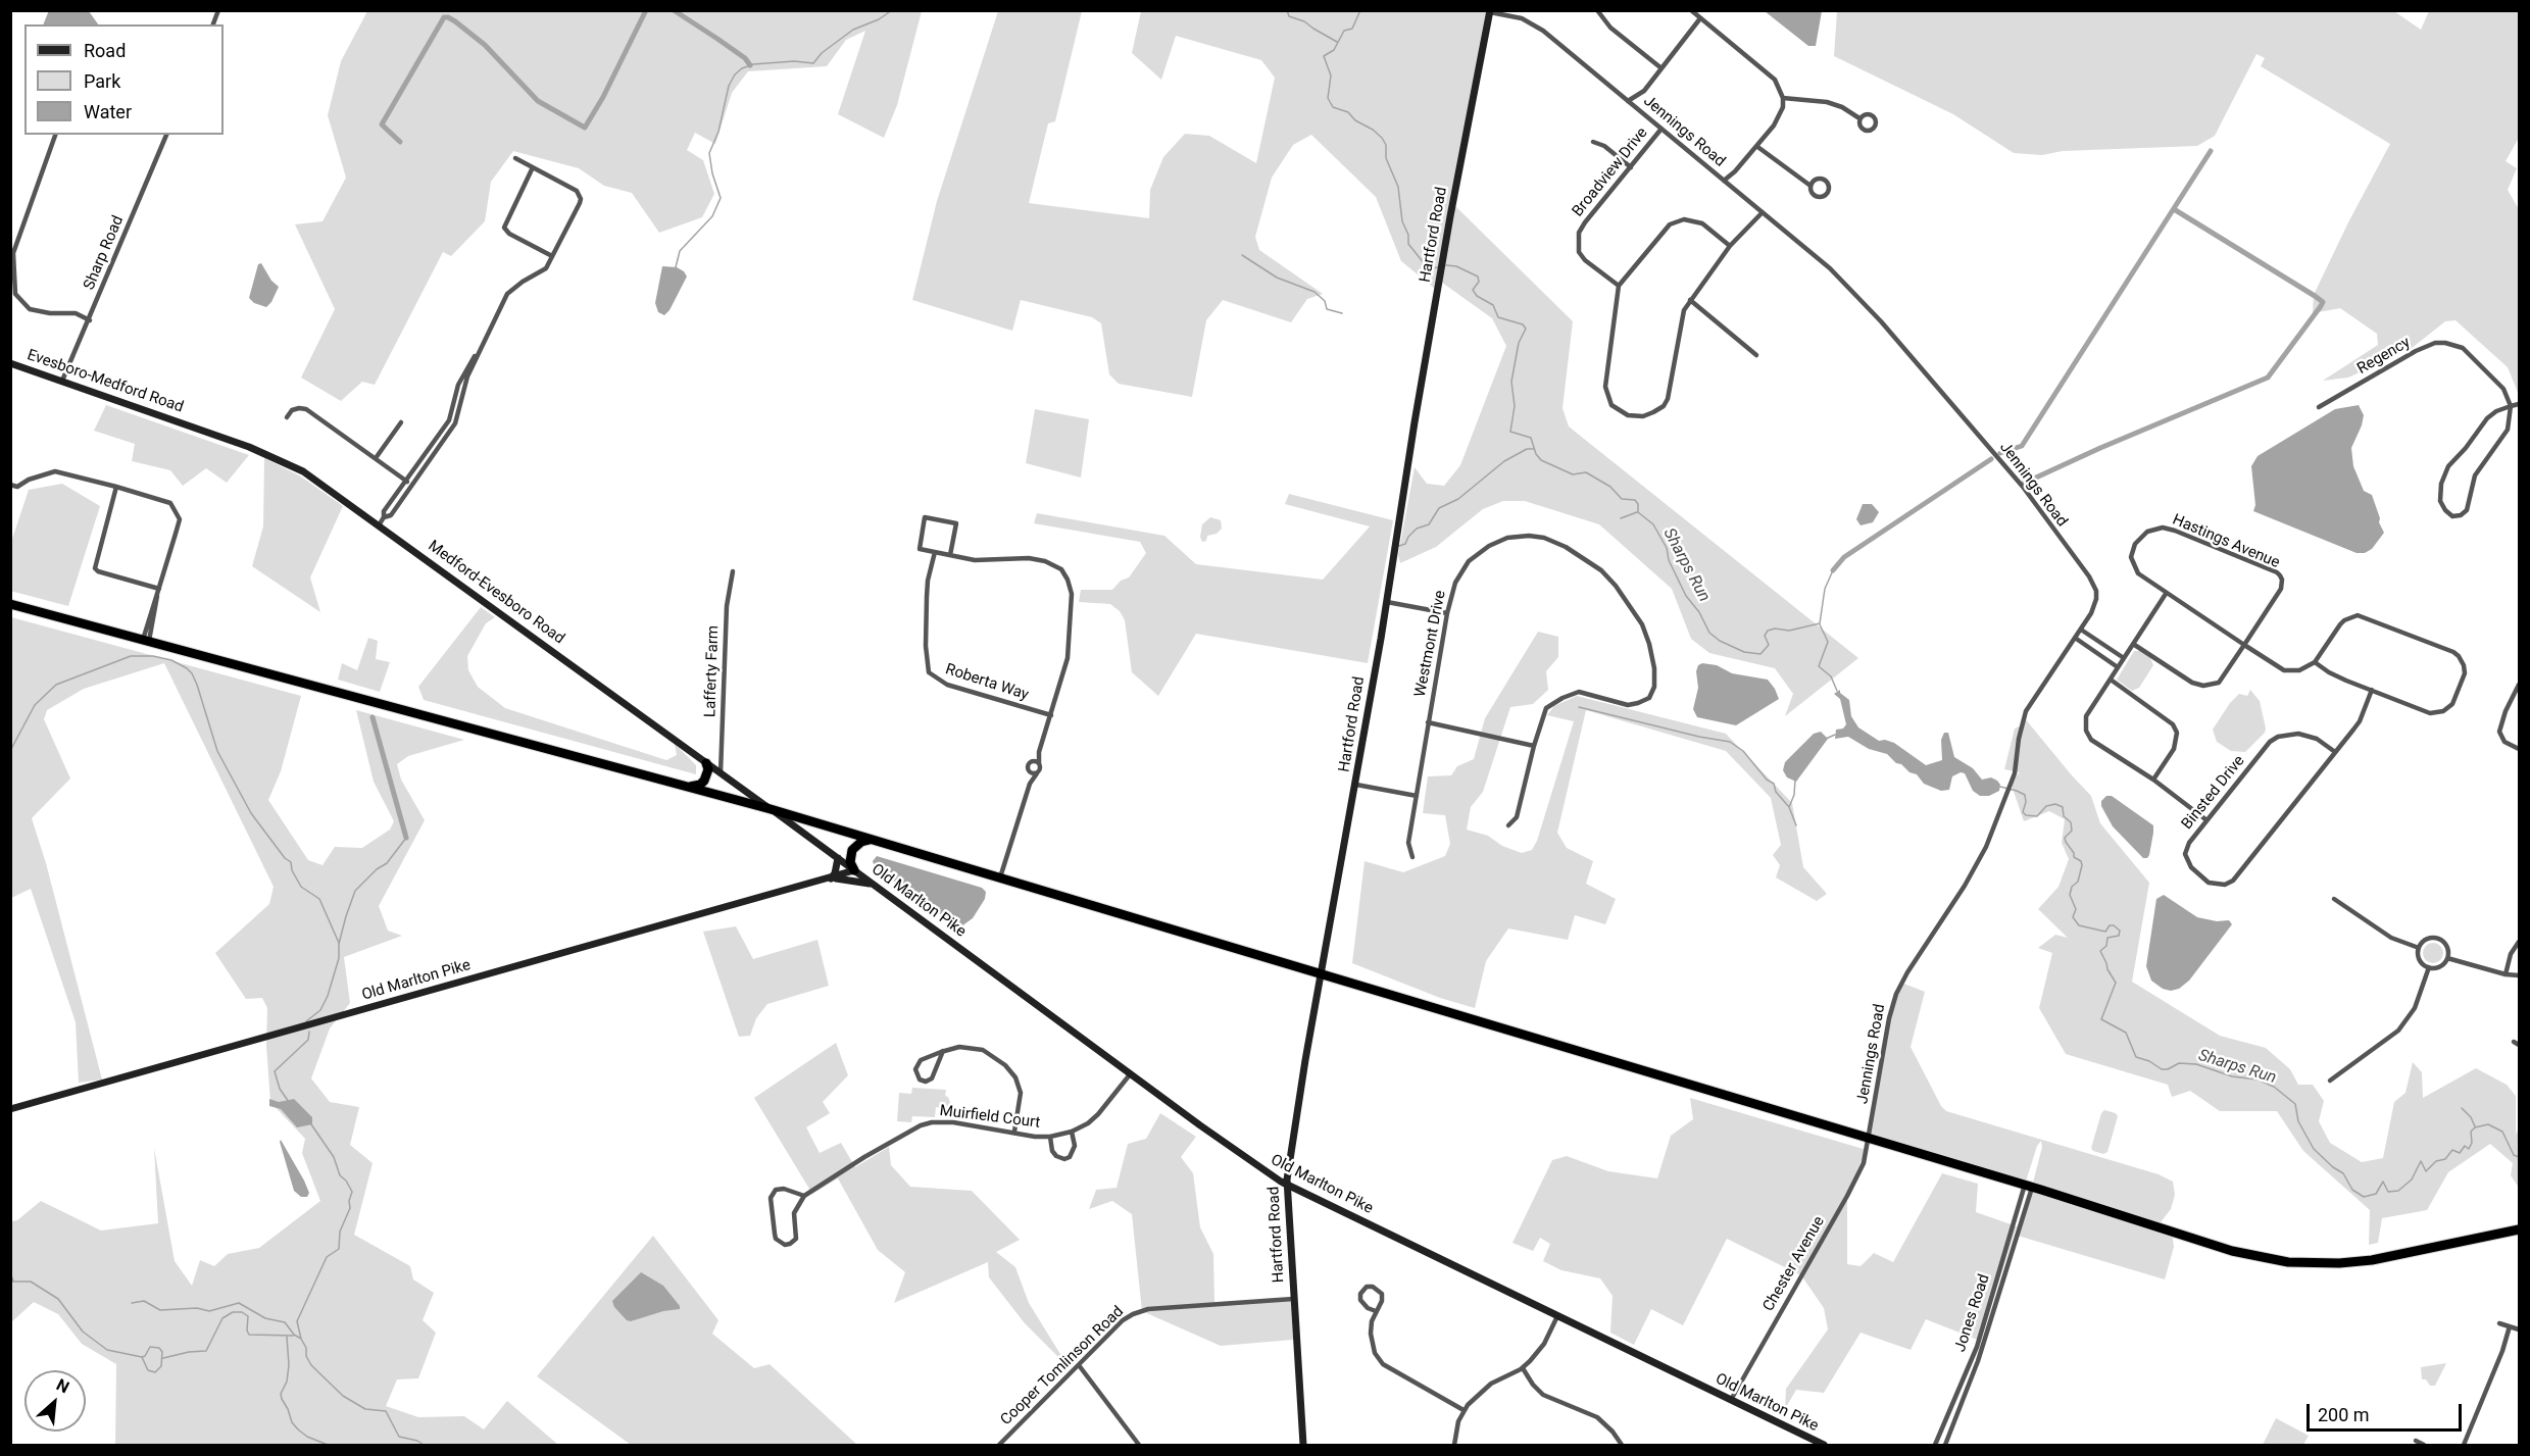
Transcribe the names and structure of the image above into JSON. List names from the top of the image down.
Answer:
{
  "streets": {
    "street": [
      "Jennings Road",
      "Broadview Drive",
      "Hartford Road",
      "Sharp Road",
      "Regency",
      "Evesboro-Medford Road",
      "Hastings Avenue",
      "Medford-Evesboro Road",
      "Westmont Drive",
      "Lafferty Farm",
      "Roberta Way",
      "Binsted Drive",
      "Old Marlton Pike",
      "Muirfield Court",
      "Chester Avenue",
      "Jones Road",
      "Cooper Tomlinson Road"
    ]
  },
  "crossings": [
    ["Jennings Road", "Broadview Drive"],
    ["Jennings Road", "Hartford Road"],
    ["Jennings Road", "Chester Avenue"],
    ["Hartford Road", "Old Marlton Pike"],
    ["Hartford Road", "Cooper Tomlinson Road"],
    ["Sharp Road", "Evesboro-Medford Road"],
    ["Evesboro-Medford Road", "Medford-Evesboro Road"],
    ["Medford-Evesboro Road", "Lafferty Farm"],
    ["Medford-Evesboro Road", "Old Marlton Pike"],
    ["Old Marlton Pike", "Muirfield Court"],
    ["Old Marlton Pike", "Chester Avenue"]
  ],
  "water": ["Sharps Run"],
  "legend": ["Road", "Park", "Water"],
  "scale_bar": "200 m",
  "north": "top right"
}
